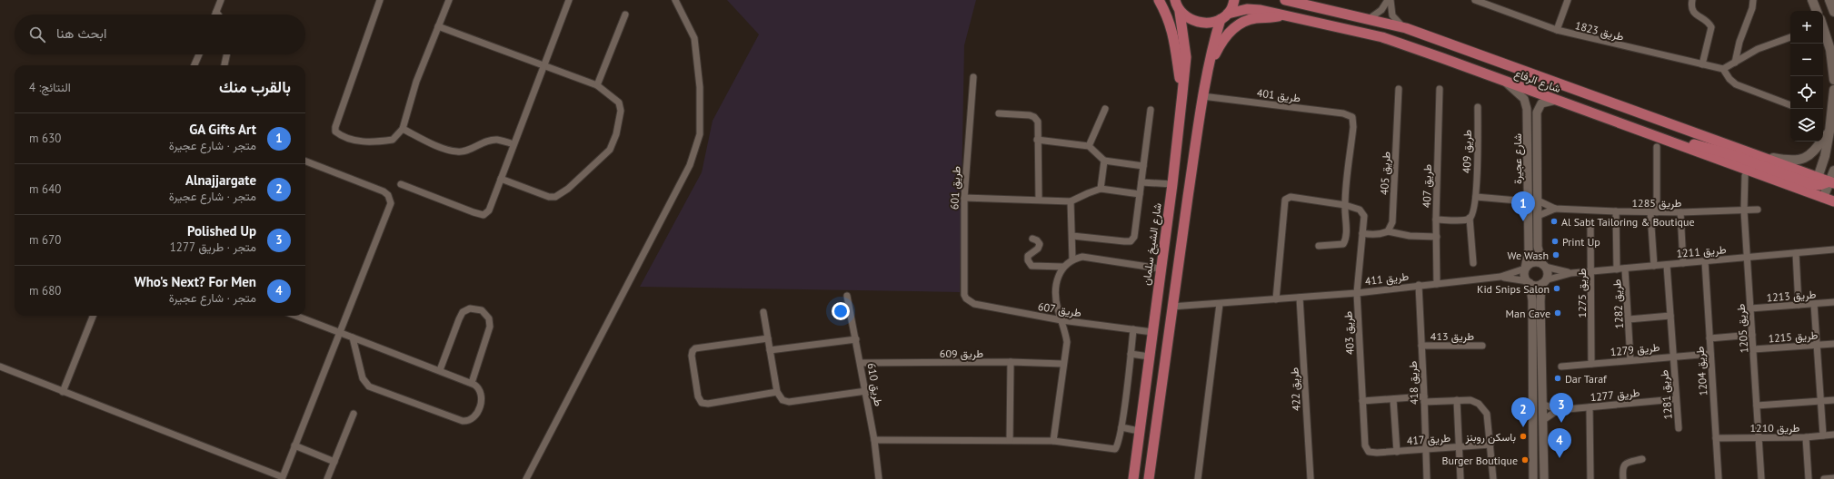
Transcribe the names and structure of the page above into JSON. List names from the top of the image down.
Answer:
{
  "streets": {
    "main road": ["شارع الرفاع", "شارع الشيخ سلمان"],
    "street": [
      "طريق 1823",
      "طريق 401",
      "طريق 409",
      "شارع عجيرة",
      "طريق 405",
      "طريق 407",
      "طريق 601",
      "طريق 1285",
      "طريق 1211",
      "طريق 411",
      "طريق 1275",
      "طريق 1213",
      "طريق 1282",
      "طريق 607",
      "طريق 1205",
      "طريق 403",
      "طريق 413",
      "طريق 1215",
      "طريق 1279",
      "طريق 609",
      "طريق 1204",
      "طريق 418",
      "طريق 610",
      "طريق 422",
      "طريق 1277",
      "طريق 1281",
      "طريق 1210",
      "طريق 417"
    ]
  },
  "crossings": [
    ["شارع الرفاع", "شارع عجيرة"],
    ["شارع الرفاع", "شارع الشيخ سلمان"],
    ["طريق 401", "طريق 403"],
    ["شارع عجيرة", "طريق 1285"],
    ["شارع عجيرة", "طريق 1211"],
    ["شارع عجيرة", "طريق 411"],
    ["طريق 407", "طريق 411"],
    ["طريق 601", "طريق 607"],
    ["طريق 1285", "طريق 1205"],
    ["شارع الشيخ سلمان", "طريق 607"],
    ["طريق 1211", "طريق 411"],
    ["طريق 1211", "طريق 1275"],
    ["طريق 1211", "طريق 1282"],
    ["طريق 1211", "طريق 1205"],
    ["طريق 1211", "طريق 1204"],
    ["طريق 1211", "طريق 1281"],
    ["طريق 411", "طريق 403"],
    ["طريق 411", "طريق 418"],
    ["طريق 411", "طريق 422"],
    ["طريق 1275", "طريق 1279"],
    ["طريق 1213", "طريق 1205"],
    ["طريق 1282", "طريق 1279"],
    ["طريق 1205", "طريق 1215"],
    ["طريق 1205", "طريق 1210"],
    ["طريق 403", "طريق 417"],
    ["طريق 413", "طريق 418"],
    ["طريق 1279", "طريق 1204"],
    ["طريق 1279", "طريق 1281"],
    ["طريق 609", "طريق 610"],
    ["طريق 1204", "طريق 1210"],
    ["طريق 418", "طريق 417"],
    ["طريق 1277", "طريق 1281"]
  ],
  "places": [
    "Al Sabt Tailoring & Boutique",
    "Print Up",
    "We Wash",
    "Kid Snips Salon",
    "Man Cave",
    "Dar Taraf",
    "باسكن روبنز",
    "Burger Boutique"
  ],
  "page": {
    "map_buttons": ["+", "−"],
    "search": "ابحث هنا",
    "heading": ["بالقرب منك", "النتائج: 4"],
    "list": [
      {
        "mark": "1",
        "name": "GA Gifts Art",
        "note": "متجر · شارع عجيرة",
        "value": "630 m"
      },
      {
        "mark": "2",
        "name": "Alnajjargate",
        "note": "متجر · شارع عجيرة",
        "value": "640 m"
      },
      {
        "mark": "3",
        "name": "Polished Up",
        "note": "متجر · طريق 1277",
        "value": "670 m"
      },
      {
        "mark": "4",
        "name": "Who's Next? For Men",
        "note": "متجر · شارع عجيرة",
        "value": "680 m"
      }
    ],
    "pins": [
      "1",
      "3",
      "2",
      "4"
    ]
  }
}
